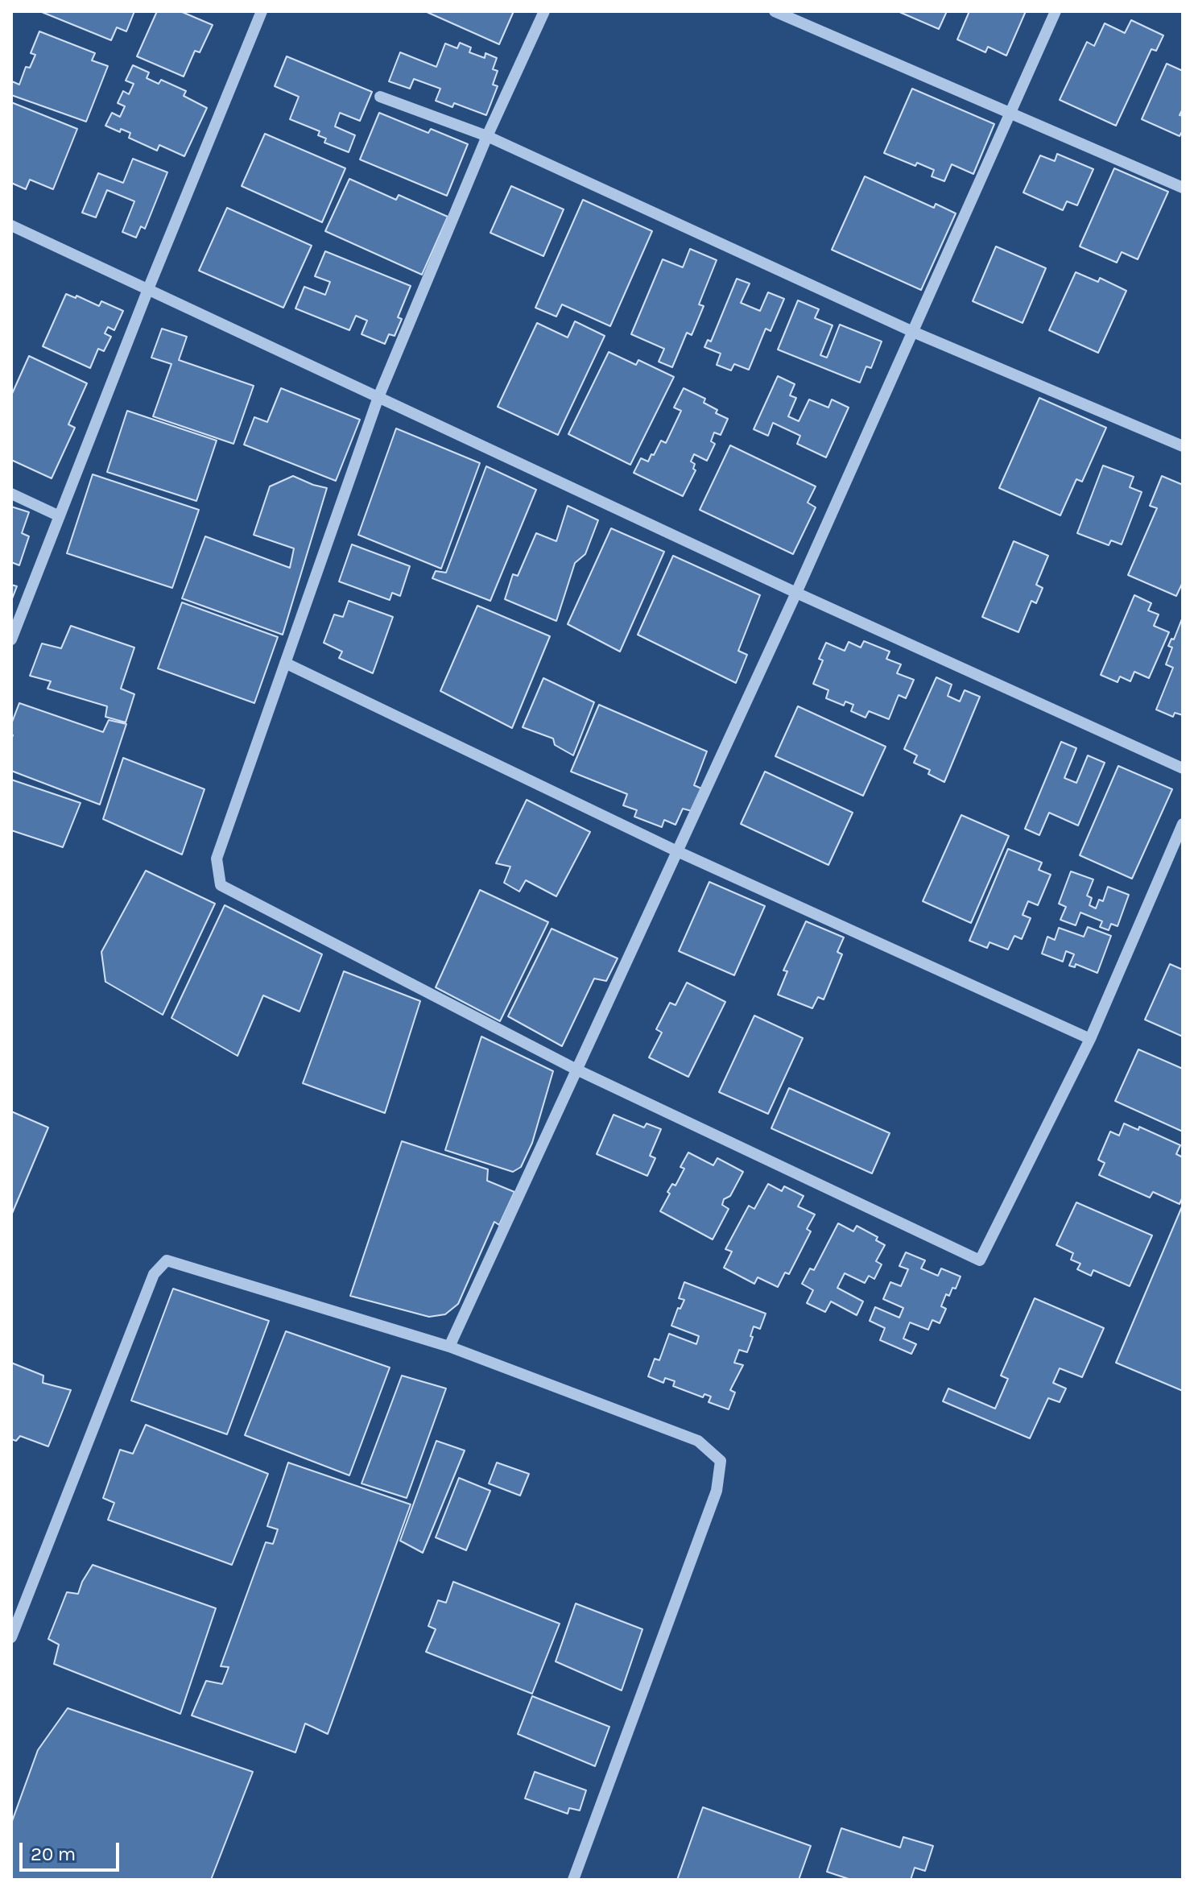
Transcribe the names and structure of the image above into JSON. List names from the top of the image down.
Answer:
{
  "scale_bar": "20 m"
}
